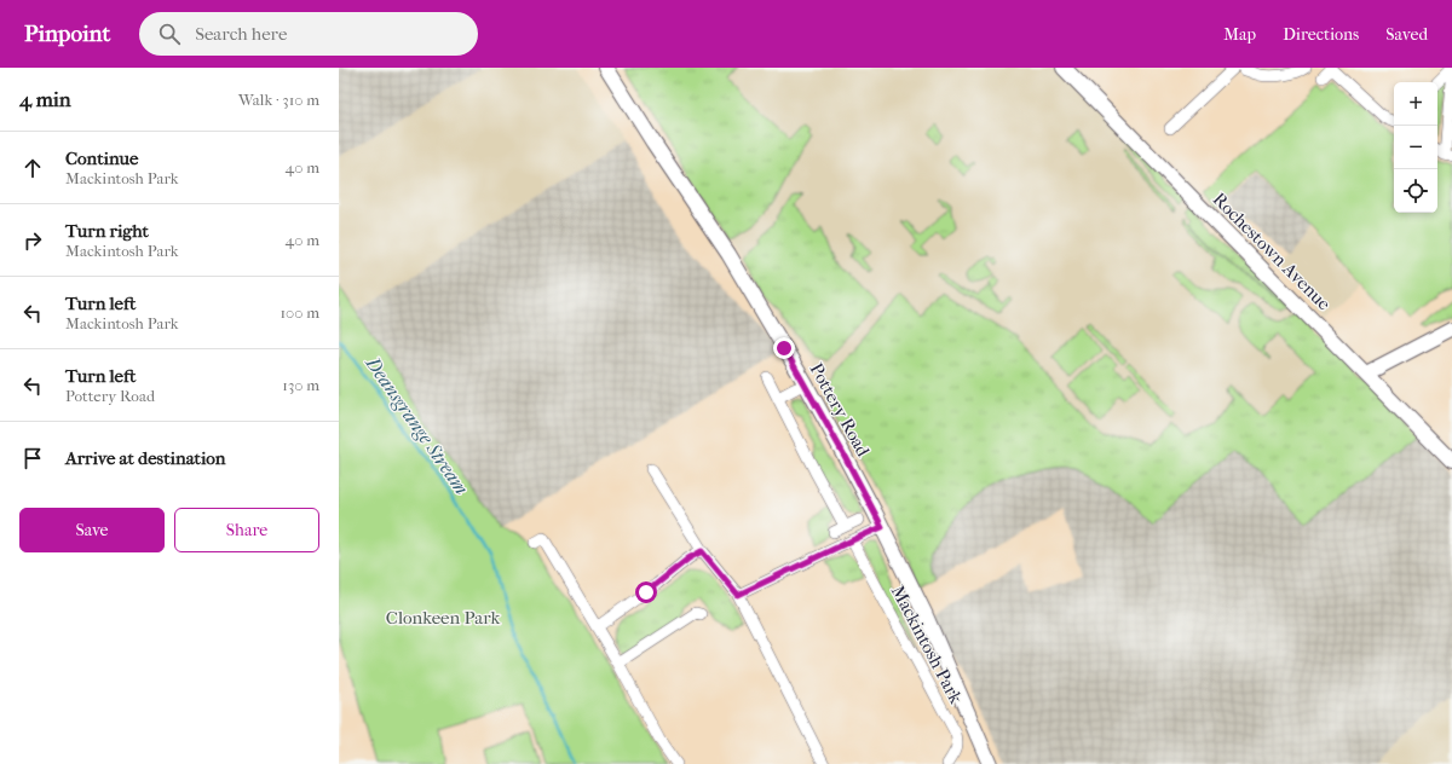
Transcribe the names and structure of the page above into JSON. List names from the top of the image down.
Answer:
{
  "streets": {
    "street": ["Rochestown Avenue", "Pottery Road", "Mackintosh Park"]
  },
  "water": ["Deansgrange Stream"],
  "parks": ["Clonkeen Park"],
  "page": {
    "header": "Pinpoint",
    "search": "Search here",
    "nav": ["Map", "Directions", "Saved"],
    "heading": ["4 min", "Walk · 310 m"],
    "map_buttons": ["+", "−"],
    "list": [
      ["Continue", "Mackintosh Park", "40 m"],
      ["Turn right", "Mackintosh Park", "40 m"],
      ["Turn left", "Mackintosh Park", "100 m"],
      ["Turn left", "Pottery Road", "130 m"],
      "Arrive at destination"
    ],
    "buttons": ["Save", "Share"]
  }
}
